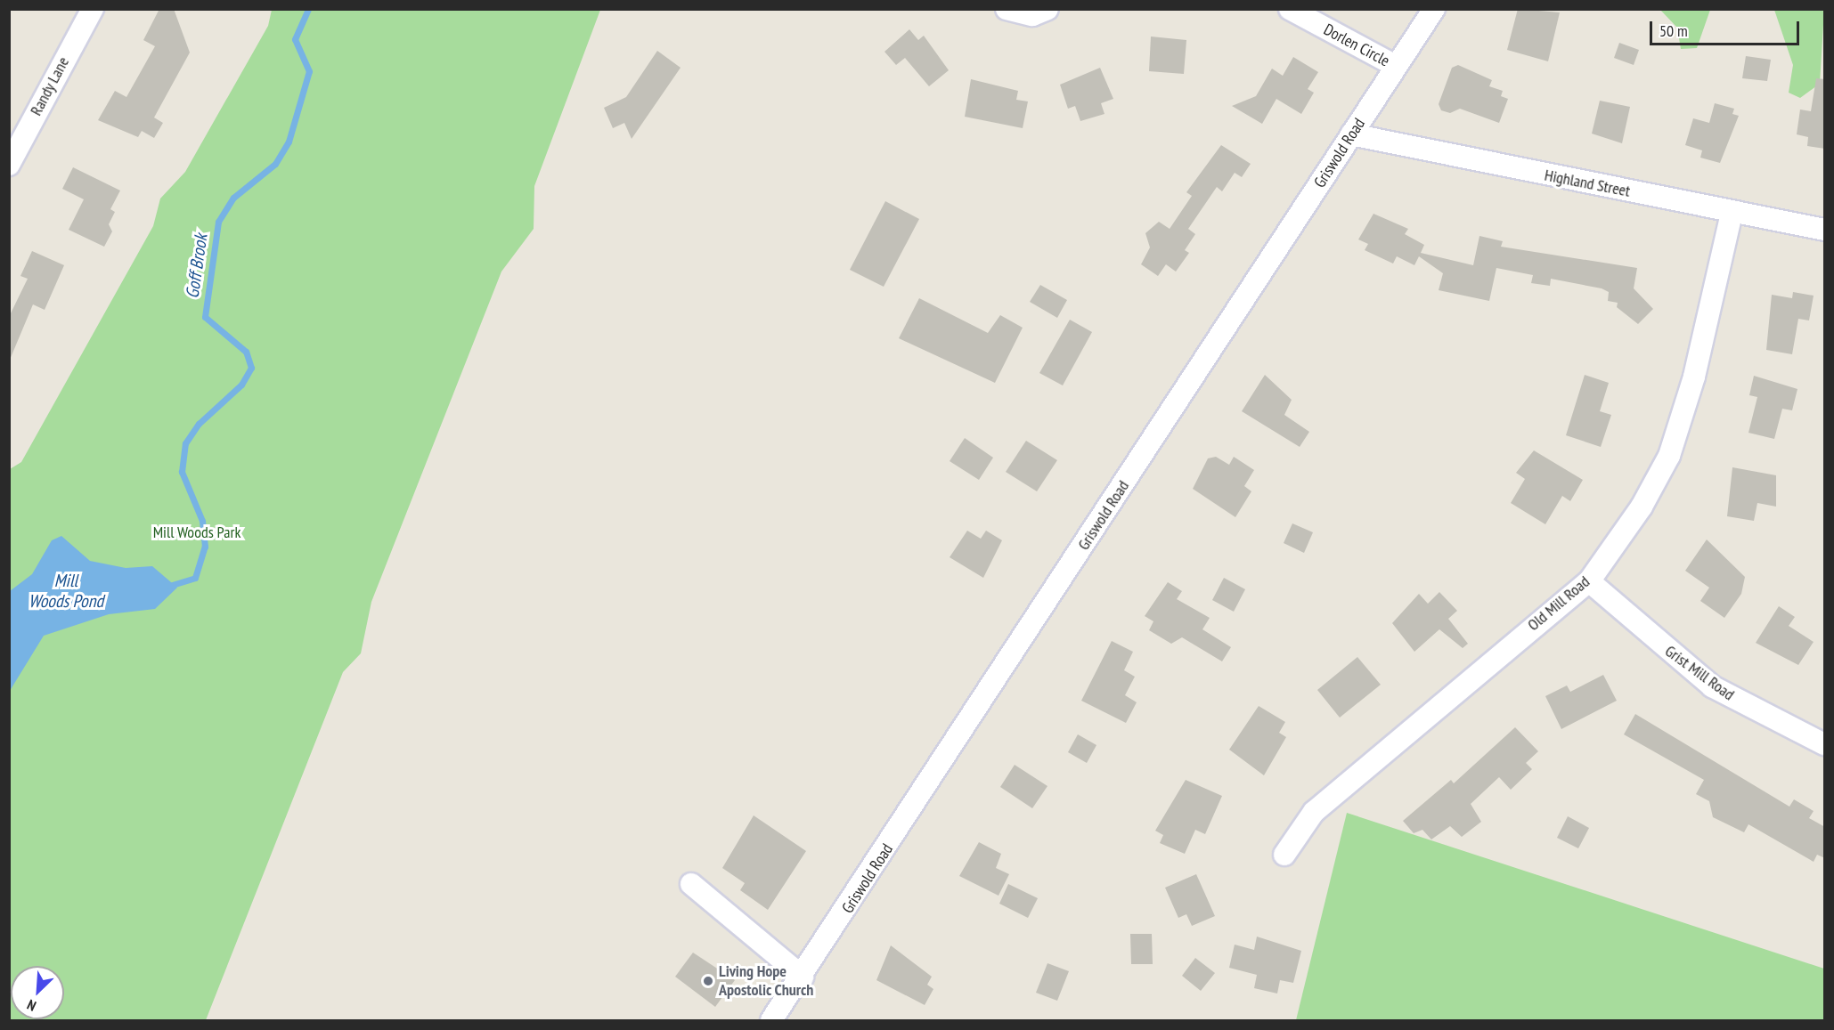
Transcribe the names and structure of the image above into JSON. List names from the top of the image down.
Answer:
{
  "streets": {
    "street": [
      "Dorlen Circle",
      "Randy Lane",
      "Griswold Road",
      "Highland Street",
      "Old Mill Road",
      "Grist Mill Road"
    ]
  },
  "crossings": [
    ["Dorlen Circle", "Griswold Road"],
    ["Griswold Road", "Highland Street"],
    ["Highland Street", "Old Mill Road"],
    ["Old Mill Road", "Grist Mill Road"]
  ],
  "water": ["Goff Brook", "Mill Woods Pond"],
  "parks": ["Mill Woods Park"],
  "places": ["Living Hope Apostolic Church"],
  "scale_bar": "50 m",
  "north": "bottom left"
}
